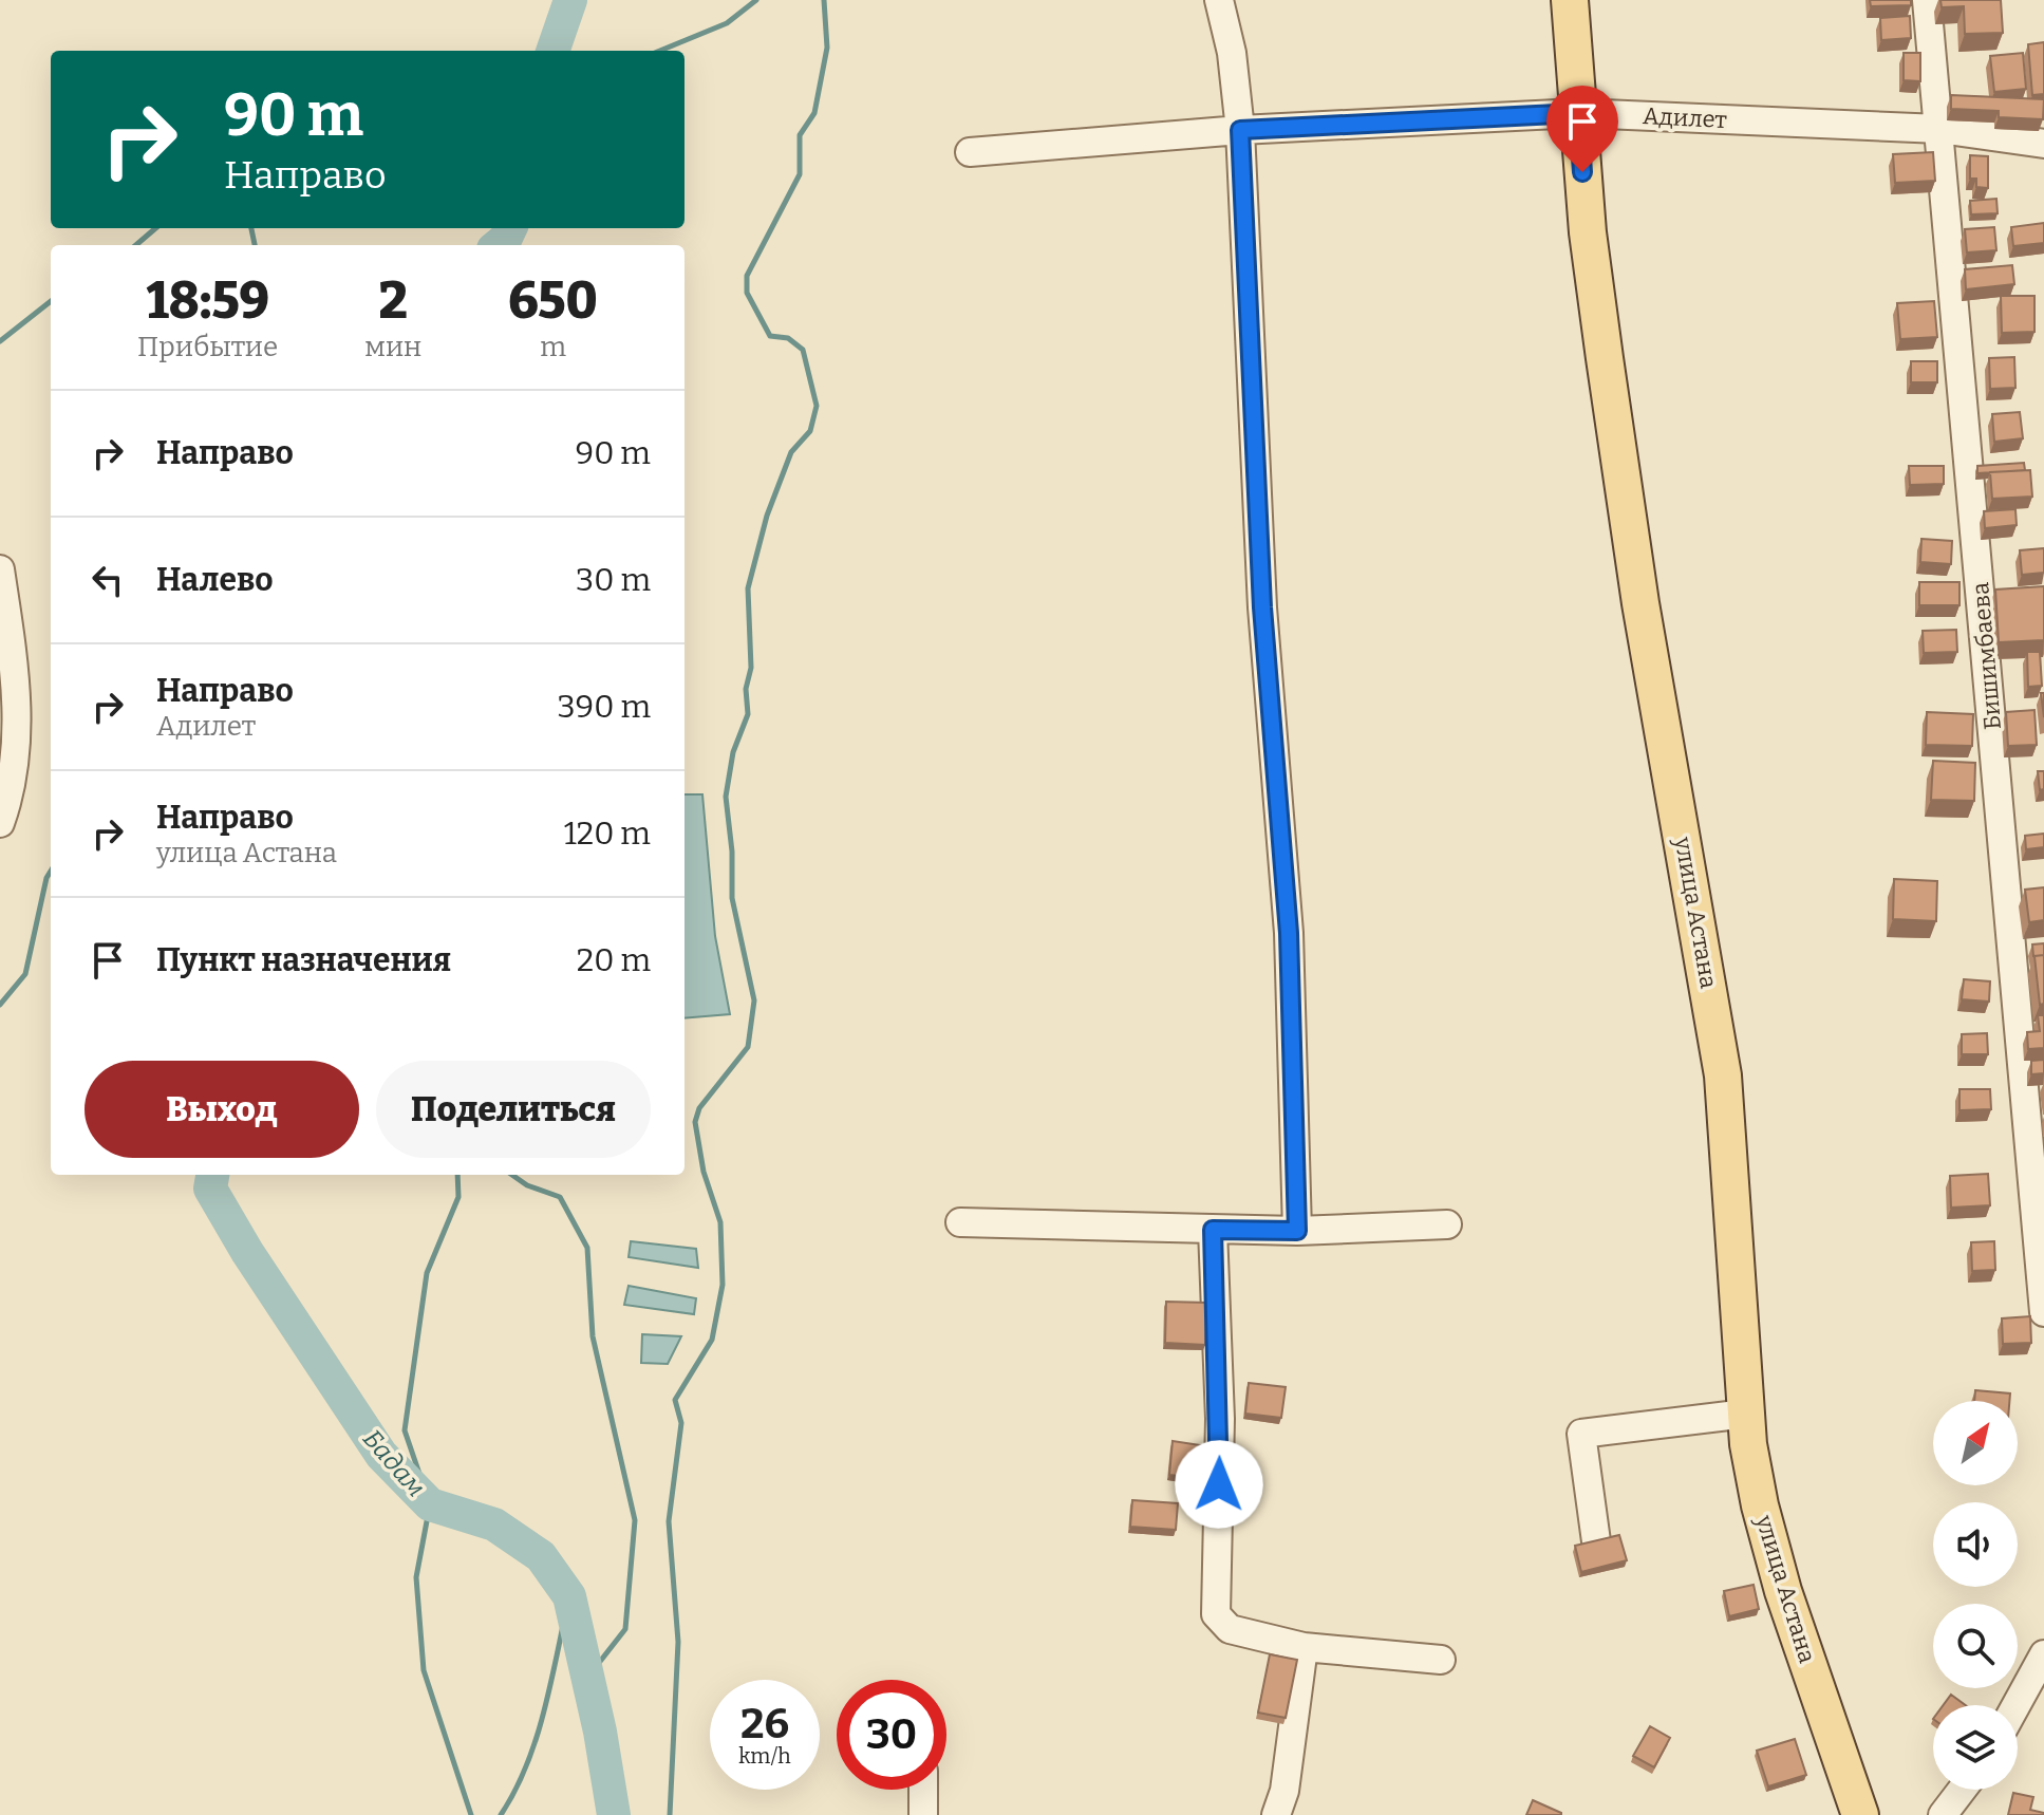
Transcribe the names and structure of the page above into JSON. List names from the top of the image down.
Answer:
{
  "streets": {
    "main road": ["улица Астана"],
    "street": ["Адилет", "Бишимбаева"]
  },
  "crossings": [
    ["Адилет", "Бишимбаева"],
    ["Адилет", "улица Астана"]
  ],
  "water": ["Бадам"],
  "north": "top right",
  "page": {
    "turn": ["90 m", "Направо"],
    "eta": [
      "18:59",
      "Прибытие",
      "2",
      "мин",
      "650",
      "m"
    ],
    "list": [
      {
        "name": "Направо",
        "value": "90 m"
      },
      {
        "name": "Налево",
        "value": "30 m"
      },
      {
        "name": "Направо",
        "note": "Адилет",
        "value": "390 m"
      },
      {
        "name": "Направо",
        "note": "улица Астана",
        "value": "120 m"
      },
      {
        "name": "Пункт назначения",
        "value": "20 m"
      }
    ],
    "buttons": ["Выход", "Поделиться"],
    "speed": "26 km/h",
    "limit": "30"
  }
}
